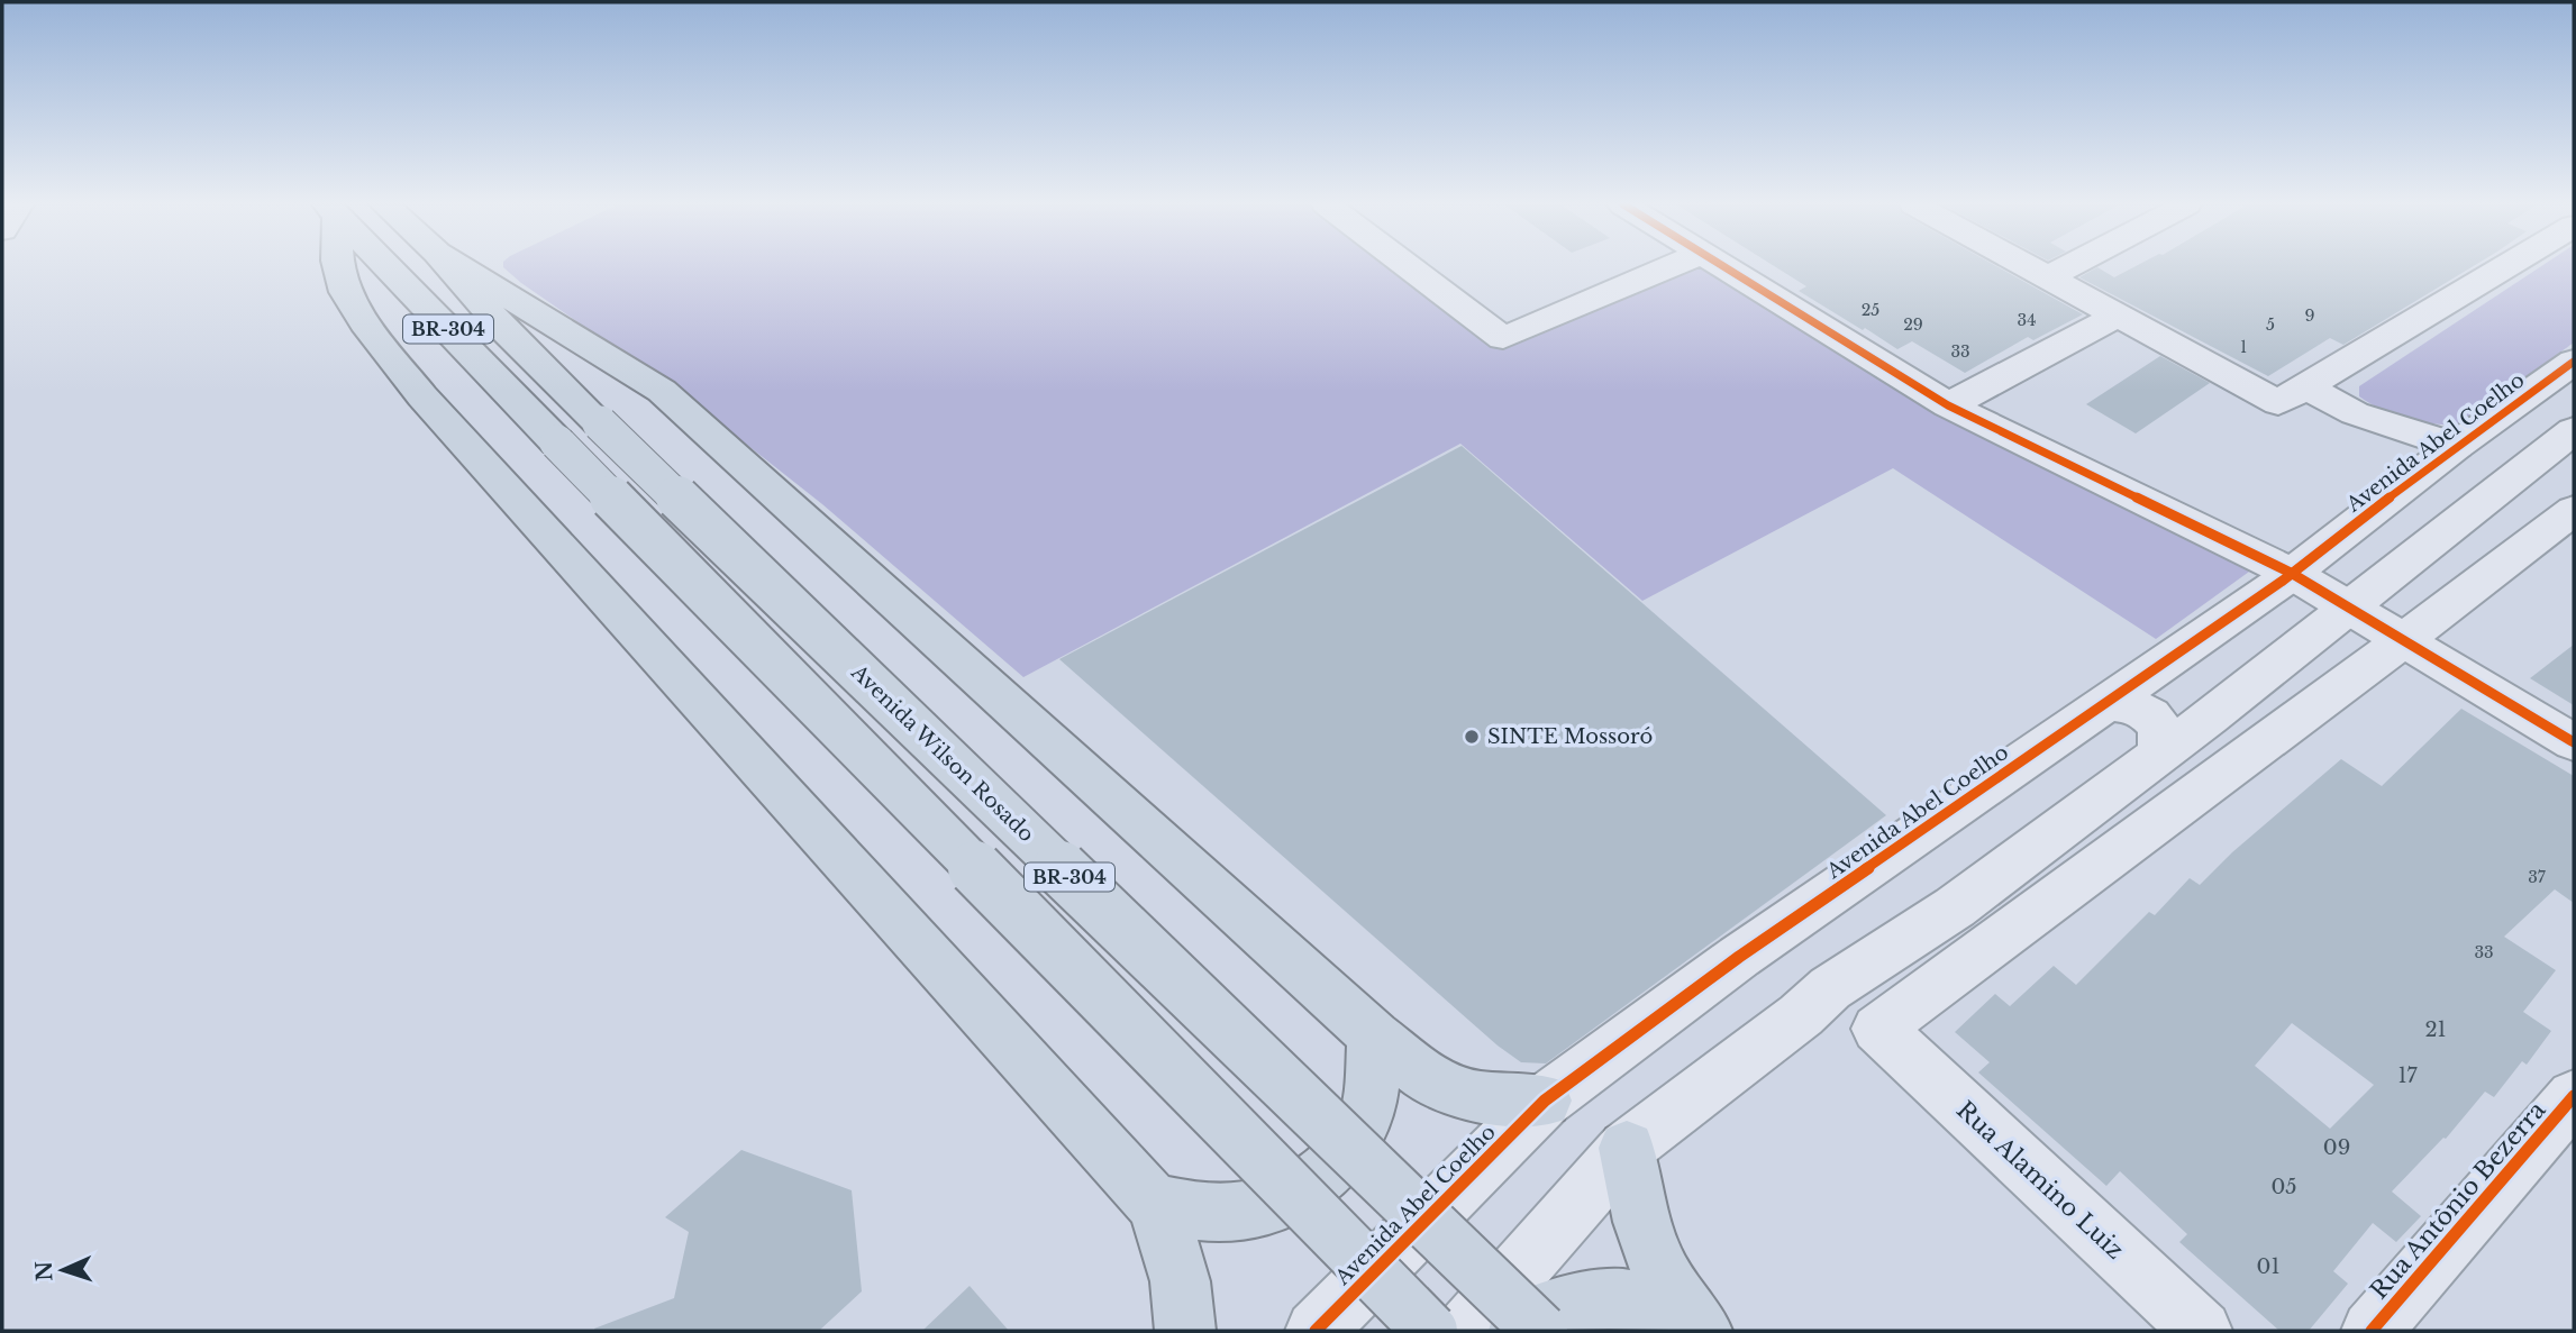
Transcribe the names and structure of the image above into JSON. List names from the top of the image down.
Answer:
{
  "streets": {
    "highway": ["BR-304", "Avenida Wilson Rosado"],
    "street": ["Avenida Abel Coelho", "Rua Alamino Luiz", "Rua Antônio Bezerra"]
  },
  "places": ["SINTE Mossoró"],
  "house_numbers": [
    "25",
    "9",
    "34",
    "29",
    "5",
    "1",
    "33",
    "37",
    "33",
    "21",
    "17",
    "09",
    "05",
    "01"
  ],
  "north": "left"
}
